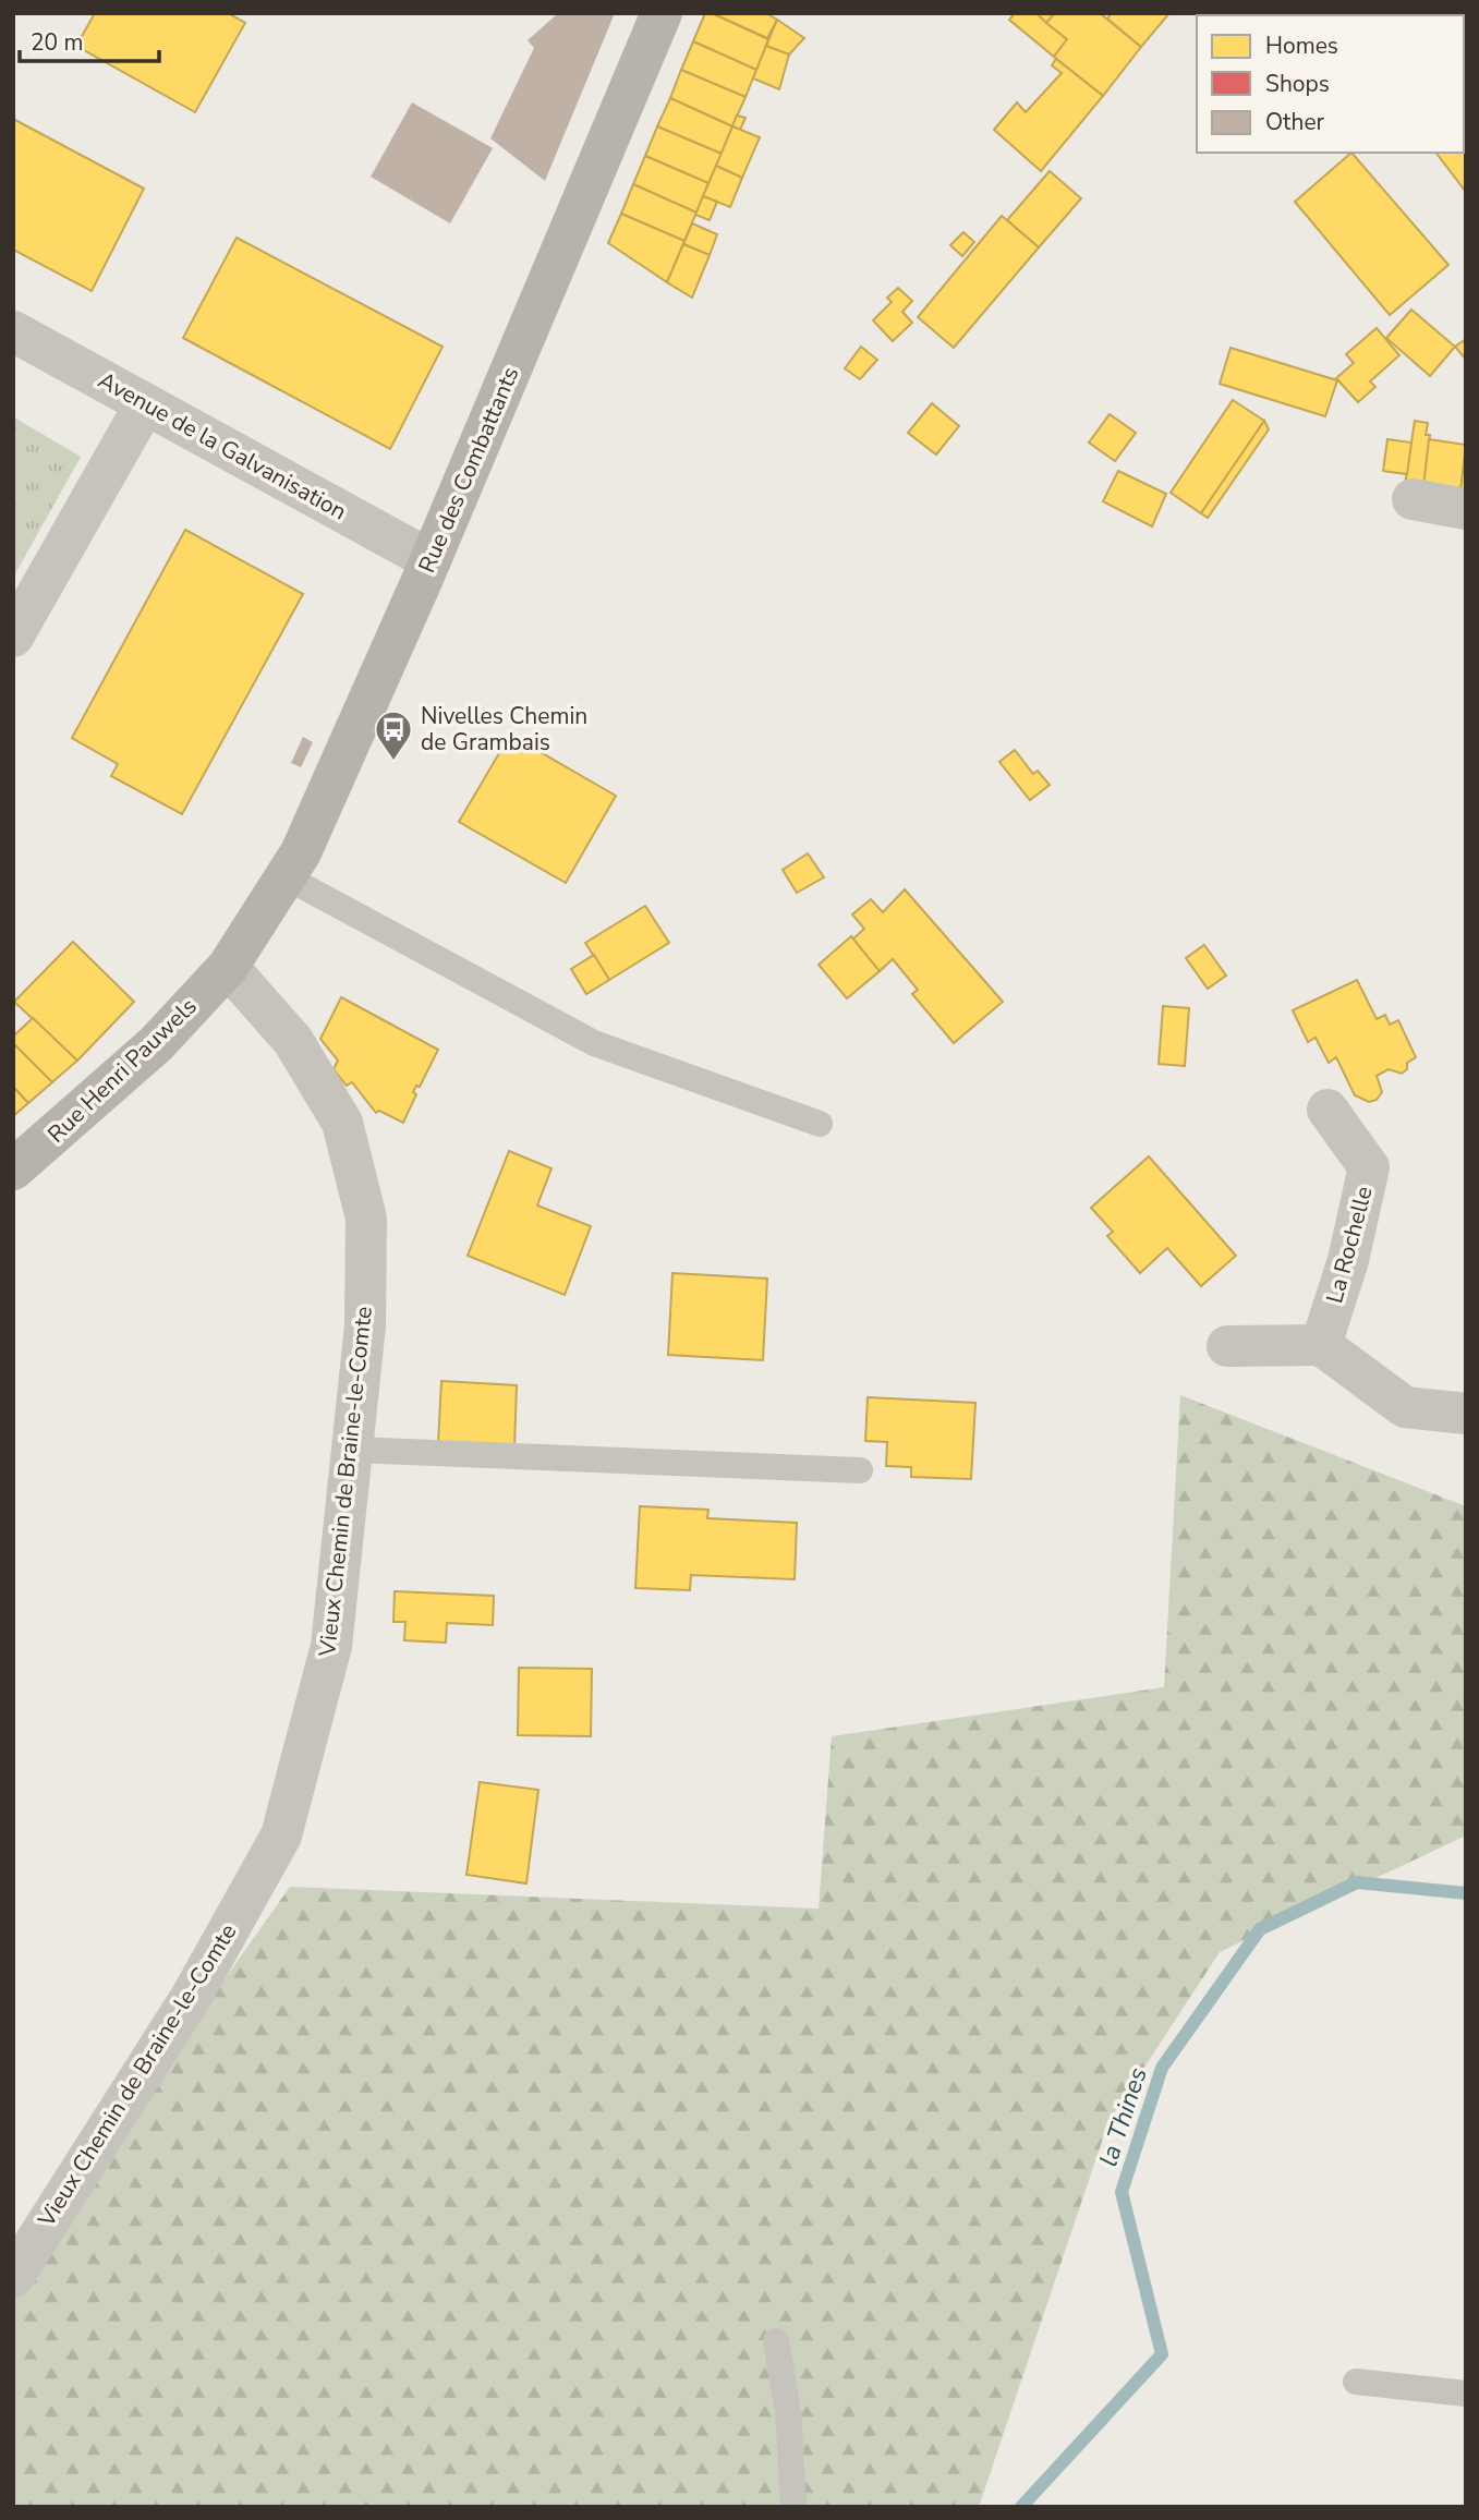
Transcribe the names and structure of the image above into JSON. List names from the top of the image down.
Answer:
{
  "streets": {
    "main road": ["Rue des Combattants", "Rue Henri Pauwels"],
    "street": ["Avenue de la Galvanisation", "La Rochelle", "Vieux Chemin de Braine-le-Comte"]
  },
  "crossings": [
    ["Avenue de la Galvanisation", "Rue des Combattants"],
    ["Rue des Combattants", "Rue Henri Pauwels"],
    ["Rue Henri Pauwels", "Vieux Chemin de Braine-le-Comte"]
  ],
  "water": ["la Thines"],
  "places": {
    "bus stop": ["Nivelles Chemin de Grambais"]
  },
  "legend": ["Homes", "Shops", "Other"],
  "scale_bar": "20 m"
}
